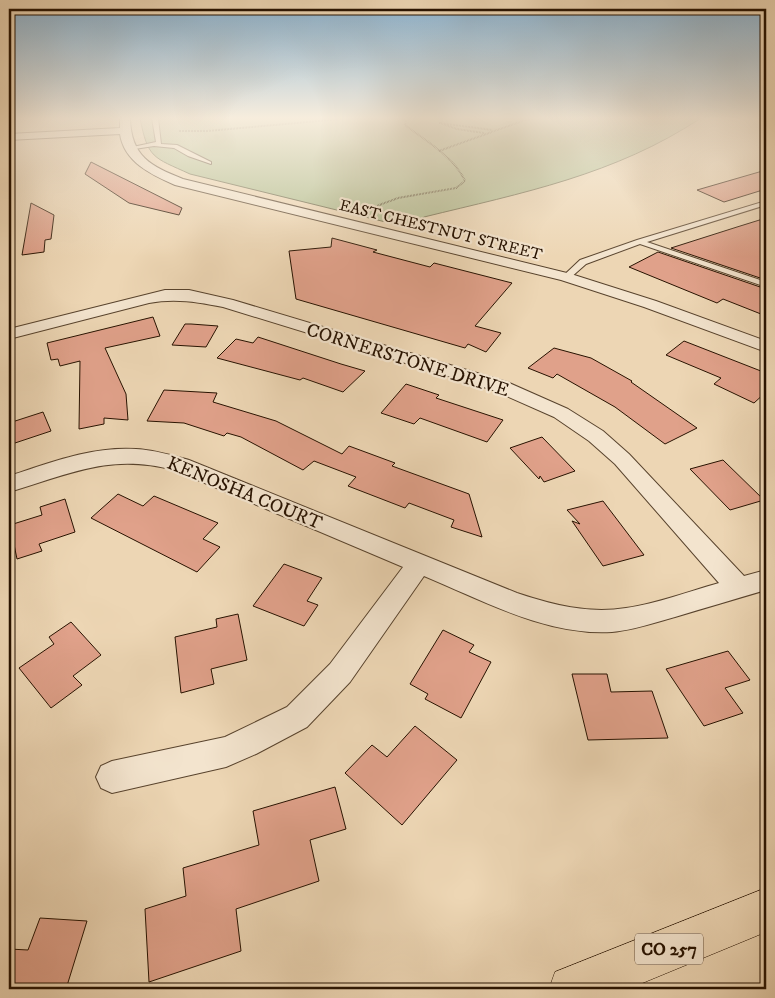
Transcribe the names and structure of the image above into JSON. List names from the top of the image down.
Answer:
{
  "streets": {
    "main road": ["CO 257"],
    "street": ["EAST CHESTNUT STREET", "CORNERSTONE DRIVE", "KENOSHA COURT"]
  },
  "crossings": [
    ["CORNERSTONE DRIVE", "KENOSHA COURT"]
  ]
}
